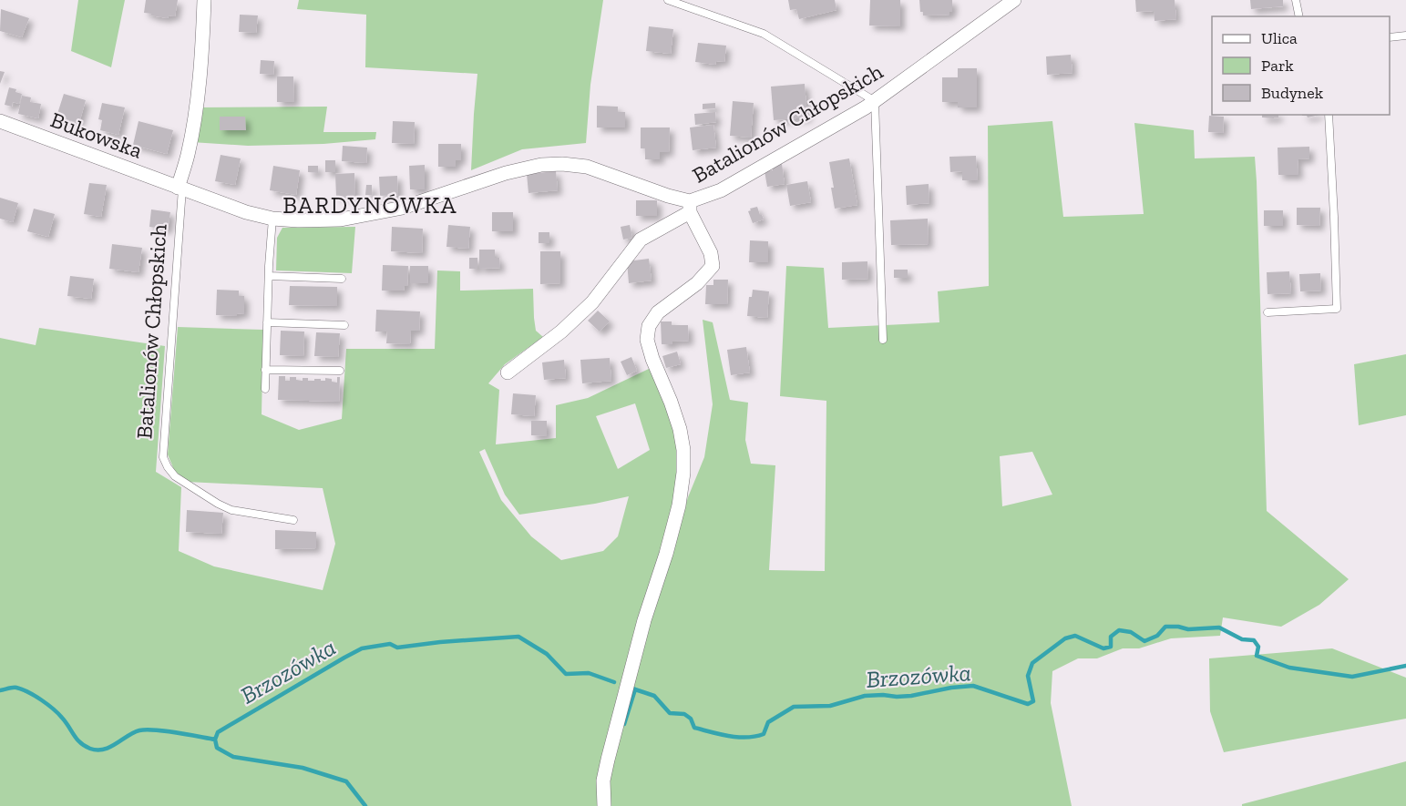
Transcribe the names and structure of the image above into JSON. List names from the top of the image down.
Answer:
{
  "streets": {
    "street": ["Batalionów Chłopskich", "Bukowska"]
  },
  "crossings": [
    ["Batalionów Chłopskich", "Bukowska"]
  ],
  "districts": ["BARDYNÓWKA"],
  "water": ["Brzozówka"],
  "legend": ["Ulica", "Park", "Budynek"]
}
